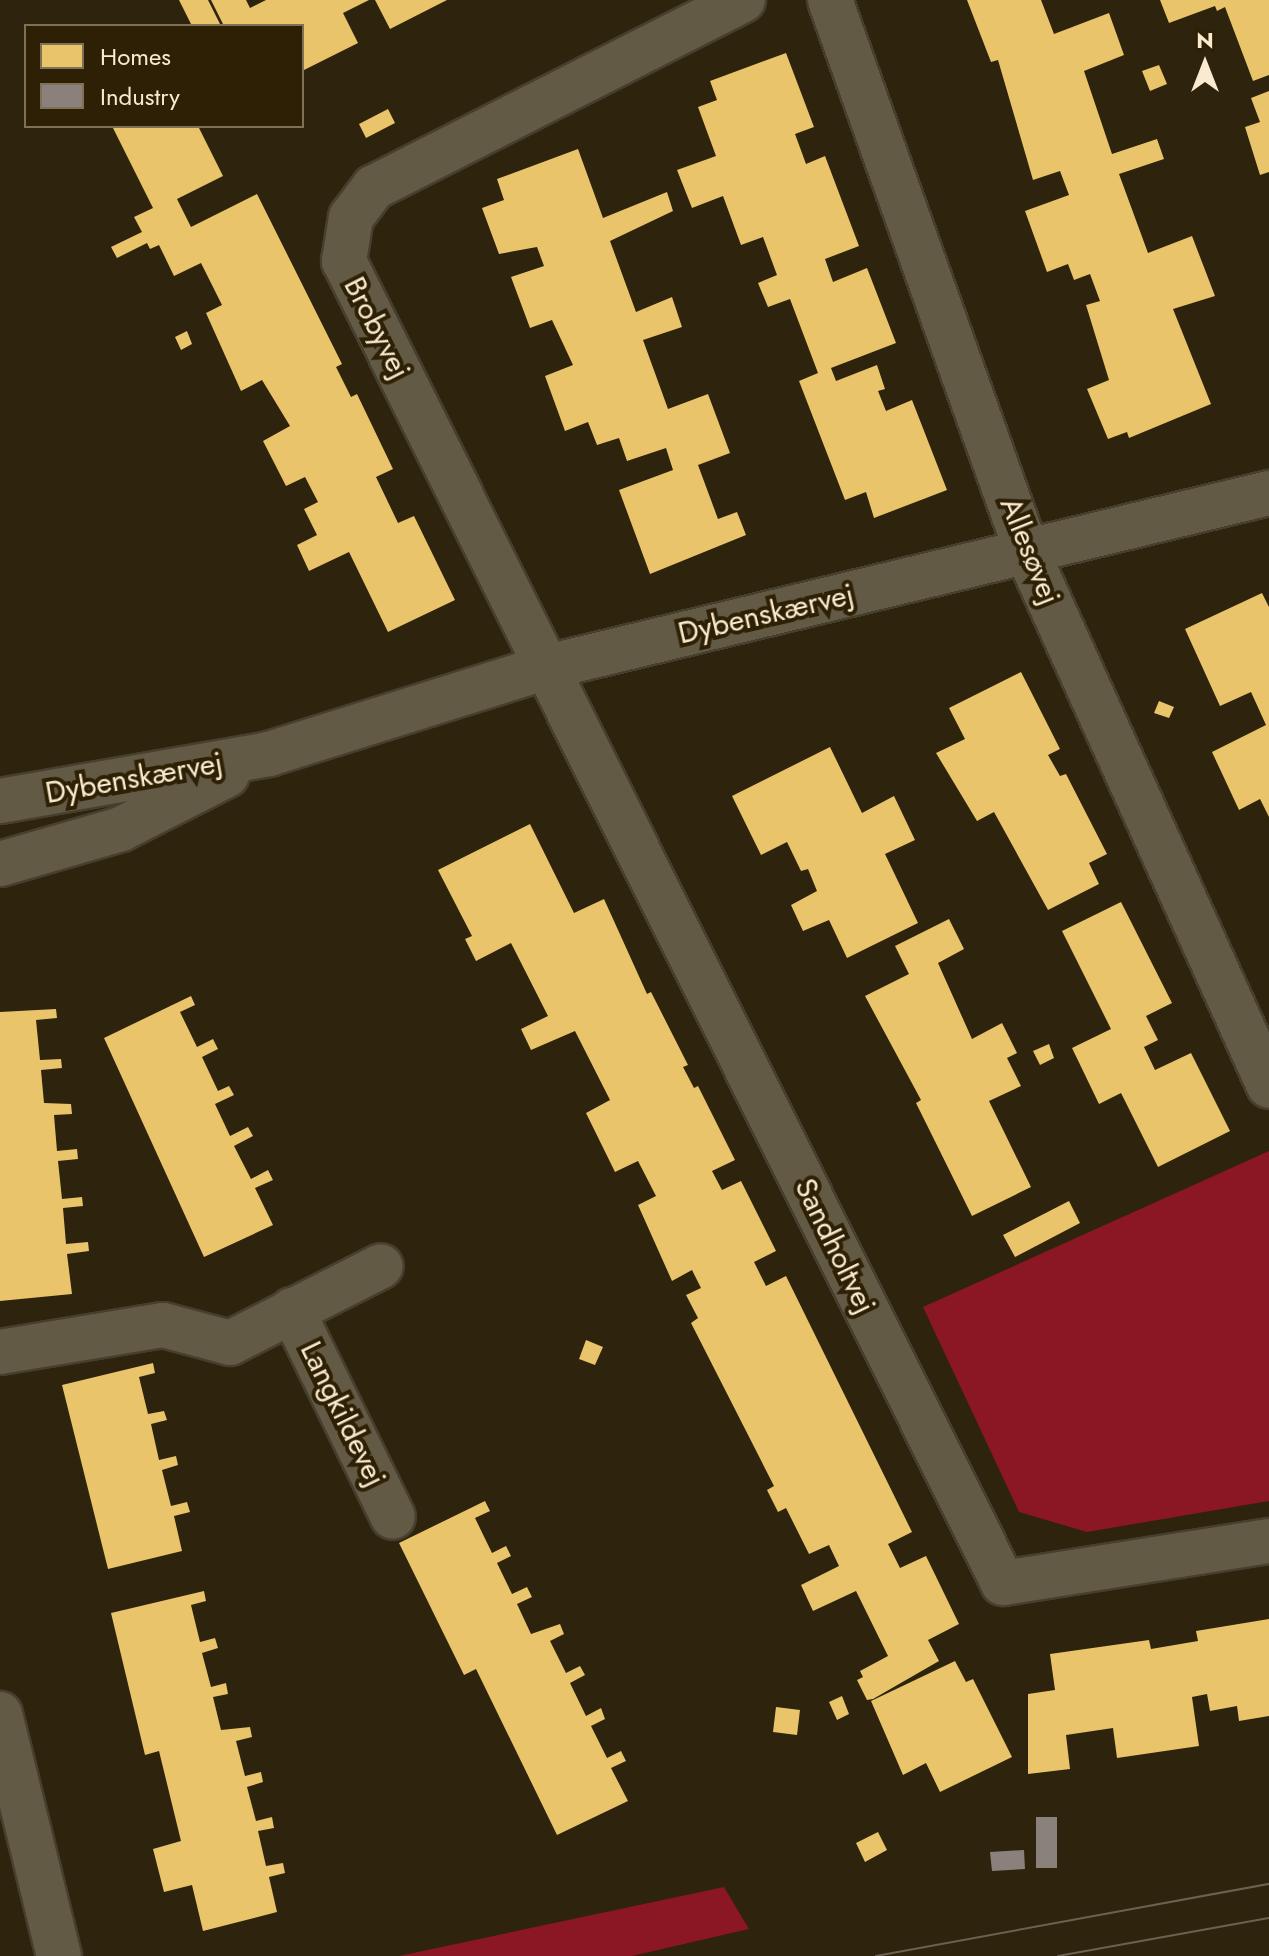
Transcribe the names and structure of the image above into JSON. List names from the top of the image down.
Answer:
{
  "streets": {
    "street": [
      "Brobyvej",
      "Allesøvej",
      "Dybenskærvej",
      "Sandholtvej",
      "Langkildevej"
    ]
  },
  "crossings": [
    ["Brobyvej", "Dybenskærvej"],
    ["Brobyvej", "Sandholtvej"],
    ["Allesøvej", "Dybenskærvej"],
    ["Dybenskærvej", "Sandholtvej"]
  ],
  "legend": ["Homes", "Industry"],
  "north": "top"
}
